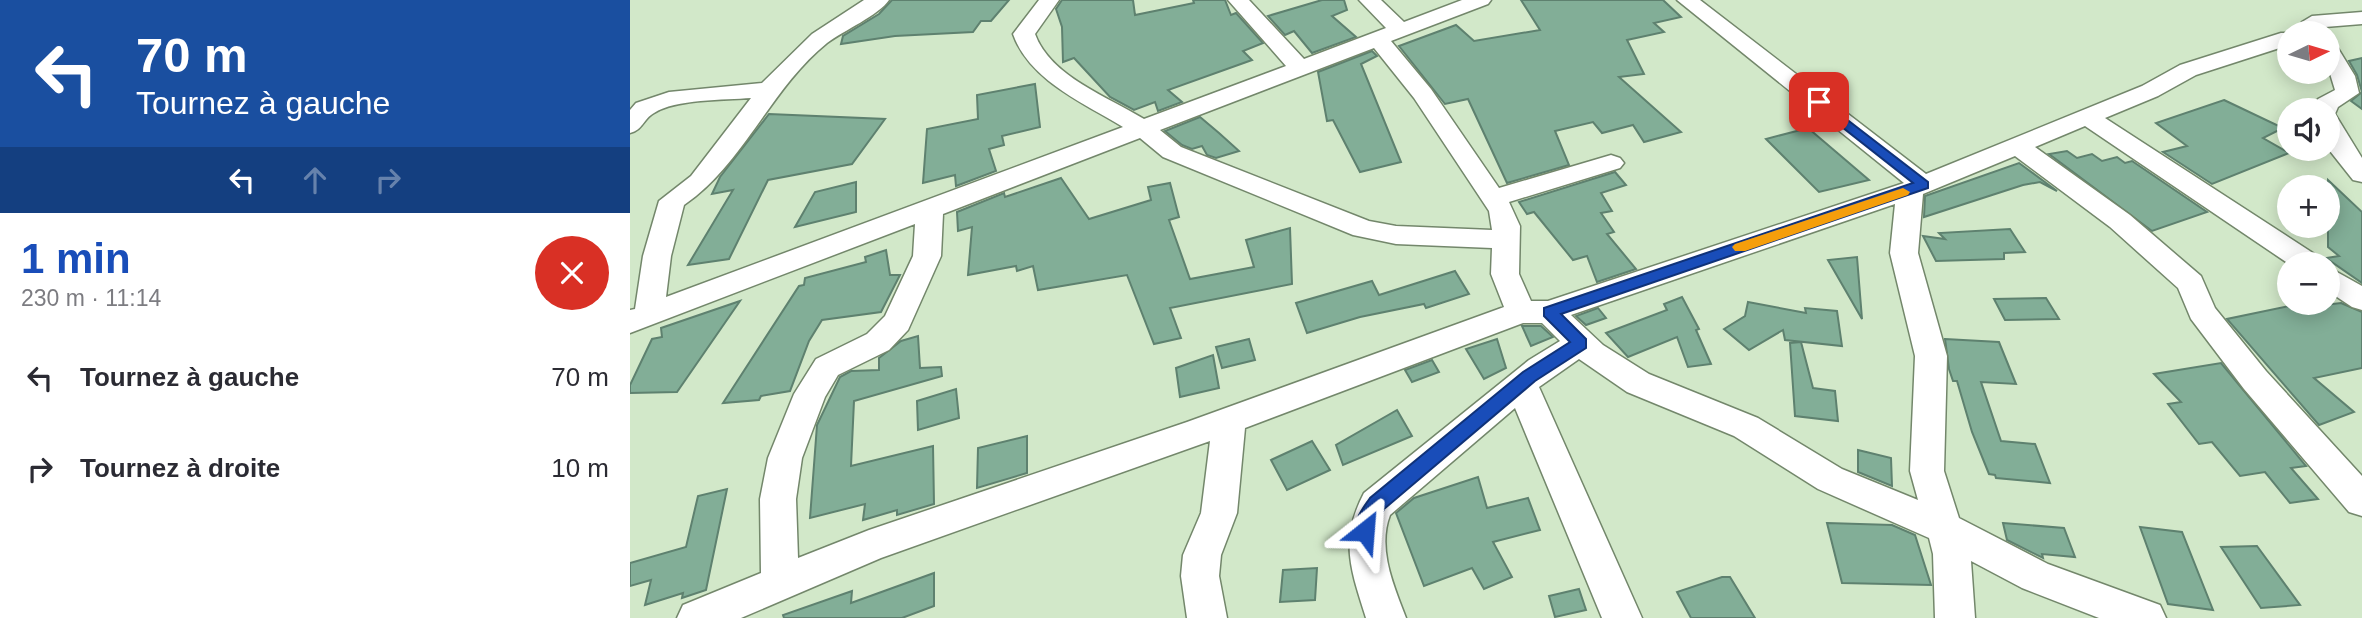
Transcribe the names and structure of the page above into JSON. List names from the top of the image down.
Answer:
{
  "north": "right",
  "page": {
    "turn": ["70 m", "Tournez à gauche"],
    "map_buttons": ["+", "−"],
    "heading": ["1 min", "230 m · 11:14"],
    "list": [
      {
        "name": "Tournez à gauche",
        "value": "70 m"
      },
      {
        "name": "Tournez à droite",
        "value": "10 m"
      }
    ]
  }
}
